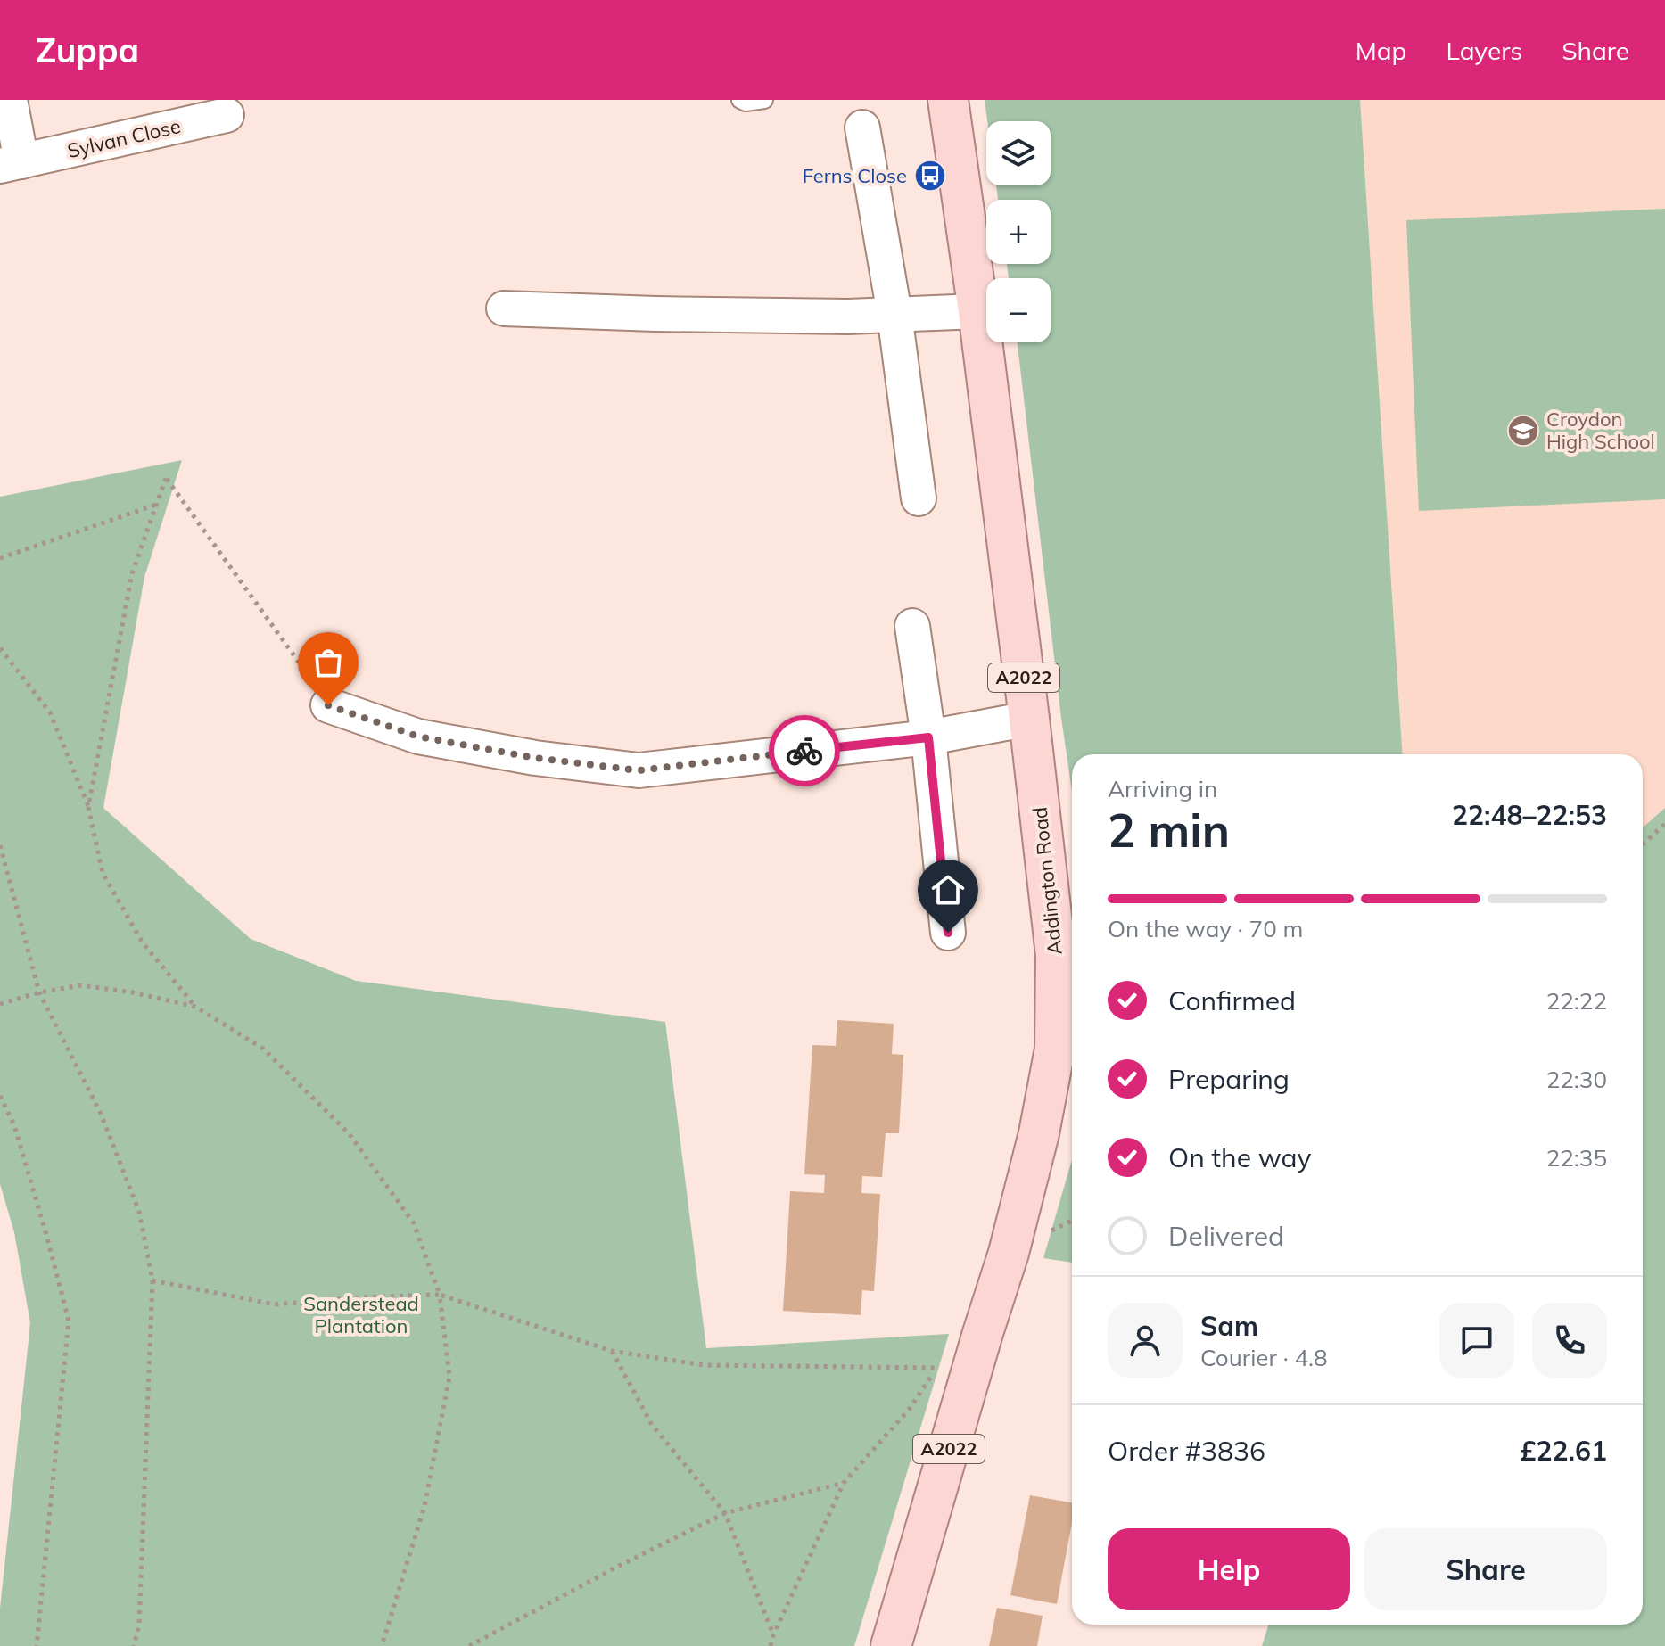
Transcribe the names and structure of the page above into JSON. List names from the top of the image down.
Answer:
{
  "streets": {
    "main road": ["A2022", "Addington Road"],
    "street": ["Sylvan Close"]
  },
  "parks": ["Sanderstead Plantation"],
  "places": {
    "bus stop": ["Ferns Close"],
    "school or university": ["Croydon High School"]
  },
  "page": {
    "header": "Zuppa",
    "nav": ["Map", "Layers", "Share"],
    "map_buttons": ["+", "−"],
    "heading": ["2 min", "Arriving in", "22:48–22:53"],
    "panel": [
      "Sam",
      "Courier · 4.8",
      "Order #3836",
      "£22.61"
    ],
    "bar": "On the way · 70 m",
    "list": [
      ["Confirmed", "22:22"],
      ["Preparing", "22:30"],
      ["On the way", "22:35"],
      "Delivered"
    ],
    "buttons": ["Help", "Share"]
  }
}
